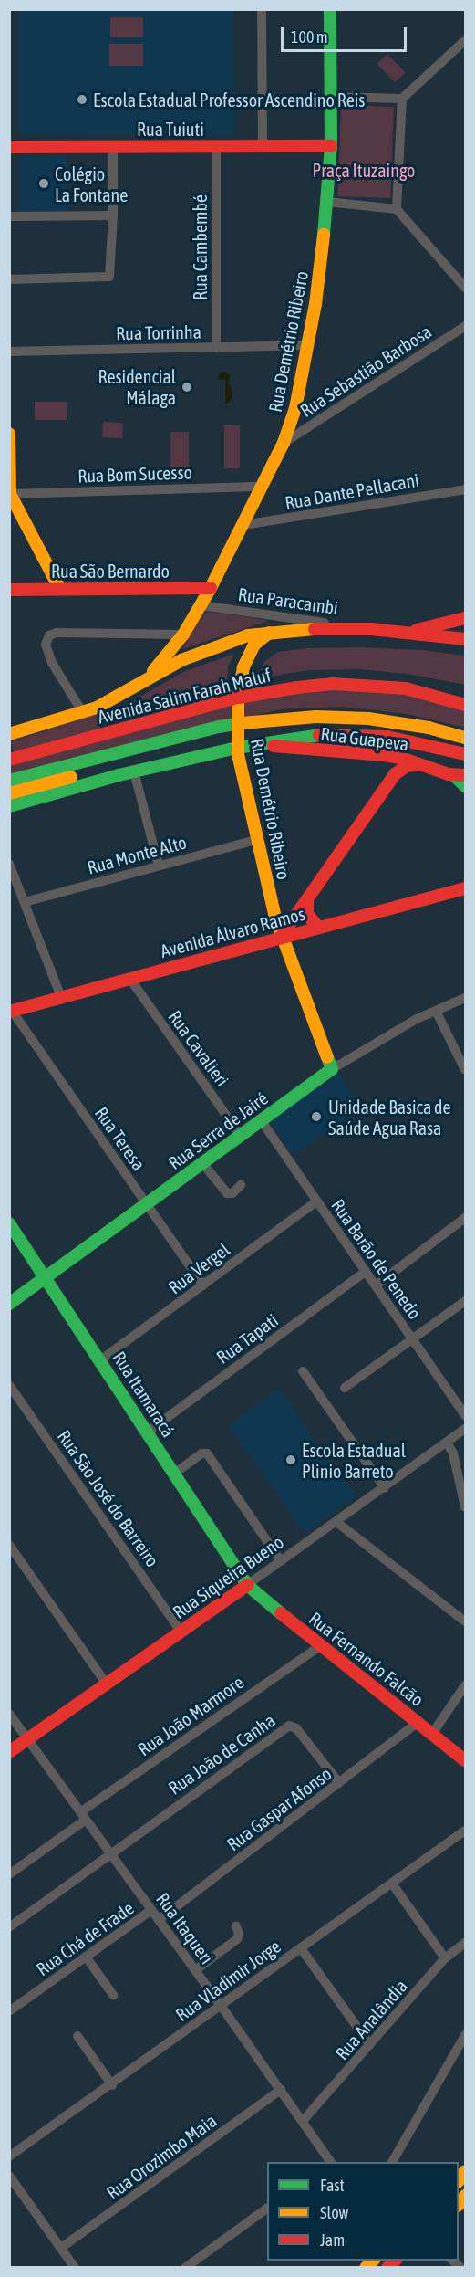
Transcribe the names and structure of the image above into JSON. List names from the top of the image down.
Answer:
{
  "streets": {
    "main road": [
      "Rua Tuiuti",
      "Rua Demétrio Ribeiro",
      "Rua São Bernardo",
      "Avenida Salim Farah Maluf",
      "Rua Guapeva",
      "Avenida Álvaro Ramos",
      "Rua Serra de Jairé",
      "Rua Itamaracá",
      "Rua Siqueira Bueno",
      "Rua Fernando Falcão"
    ],
    "street": [
      "Rua Cambembé",
      "Rua Torrinha",
      "Rua Sebastião Barbosa",
      "Rua Bom Sucesso",
      "Rua Dante Pellacani",
      "Rua Paracambi",
      "Rua Monte Alto",
      "Rua Cavalieri",
      "Rua Teresa",
      "Rua Barão de Penedo",
      "Rua Vergel",
      "Rua Tapati",
      "Rua São José do Barreiro",
      "Rua João Marmore",
      "Rua João de Canha",
      "Rua Gaspar Afonso",
      "Rua Itaqueri",
      "Rua Chá de Frade",
      "Rua Vladimir Jorge",
      "Rua Analândia",
      "Rua Orozimbo Maia"
    ]
  },
  "crossings": [
    ["Rua Tuiuti", "Rua Cambembé"],
    ["Rua Tuiuti", "Rua Demétrio Ribeiro"],
    ["Rua Cambembé", "Rua Torrinha"],
    ["Rua Torrinha", "Rua Demétrio Ribeiro"],
    ["Rua Demétrio Ribeiro", "Rua Sebastião Barbosa"],
    ["Rua Demétrio Ribeiro", "Rua Bom Sucesso"],
    ["Rua Demétrio Ribeiro", "Rua Dante Pellacani"],
    ["Rua Demétrio Ribeiro", "Rua São Bernardo"],
    ["Rua Demétrio Ribeiro", "Rua Paracambi"],
    ["Rua Demétrio Ribeiro", "Avenida Salim Farah Maluf"],
    ["Rua Demétrio Ribeiro", "Rua Monte Alto"],
    ["Rua Demétrio Ribeiro", "Avenida Álvaro Ramos"],
    ["Rua Paracambi", "Avenida Salim Farah Maluf"],
    ["Avenida Álvaro Ramos", "Rua Cavalieri"],
    ["Avenida Álvaro Ramos", "Rua Teresa"],
    ["Rua Cavalieri", "Rua Serra de Jairé"],
    ["Rua Serra de Jairé", "Rua Teresa"],
    ["Rua Serra de Jairé", "Rua Barão de Penedo"],
    ["Rua Serra de Jairé", "Rua Itamaracá"],
    ["Rua Teresa", "Rua Vergel"],
    ["Rua Barão de Penedo", "Rua Vergel"],
    ["Rua Barão de Penedo", "Rua Tapati"],
    ["Rua Vergel", "Rua Itamaracá"],
    ["Rua Tapati", "Rua Itamaracá"],
    ["Rua Itamaracá", "Rua Siqueira Bueno"],
    ["Rua Itamaracá", "Rua Fernando Falcão"],
    ["Rua São José do Barreiro", "Rua Siqueira Bueno"],
    ["Rua Siqueira Bueno", "Rua Fernando Falcão"],
    ["Rua Siqueira Bueno", "Rua Itaqueri"],
    ["Rua Fernando Falcão", "Rua João Marmore"],
    ["Rua Fernando Falcão", "Rua Gaspar Afonso"],
    ["Rua João Marmore", "Rua Itaqueri"],
    ["Rua João de Canha", "Rua Gaspar Afonso"],
    ["Rua João de Canha", "Rua Itaqueri"],
    ["Rua Gaspar Afonso", "Rua Itaqueri"],
    ["Rua Itaqueri", "Rua Chá de Frade"],
    ["Rua Itaqueri", "Rua Vladimir Jorge"],
    ["Rua Itaqueri", "Rua Analândia"],
    ["Rua Itaqueri", "Rua Orozimbo Maia"]
  ],
  "parks": ["Praça Ituzaingo"],
  "places": [
    "Escola Estadual Professor Ascendino Reis",
    "Colégio La Fontane",
    "Residencial Málaga",
    "Unidade Basica de Saúde Agua Rasa",
    "Escola Estadual Plinio Barreto"
  ],
  "legend": ["Fast", "Slow", "Jam"],
  "scale_bar": "100 m"
}
